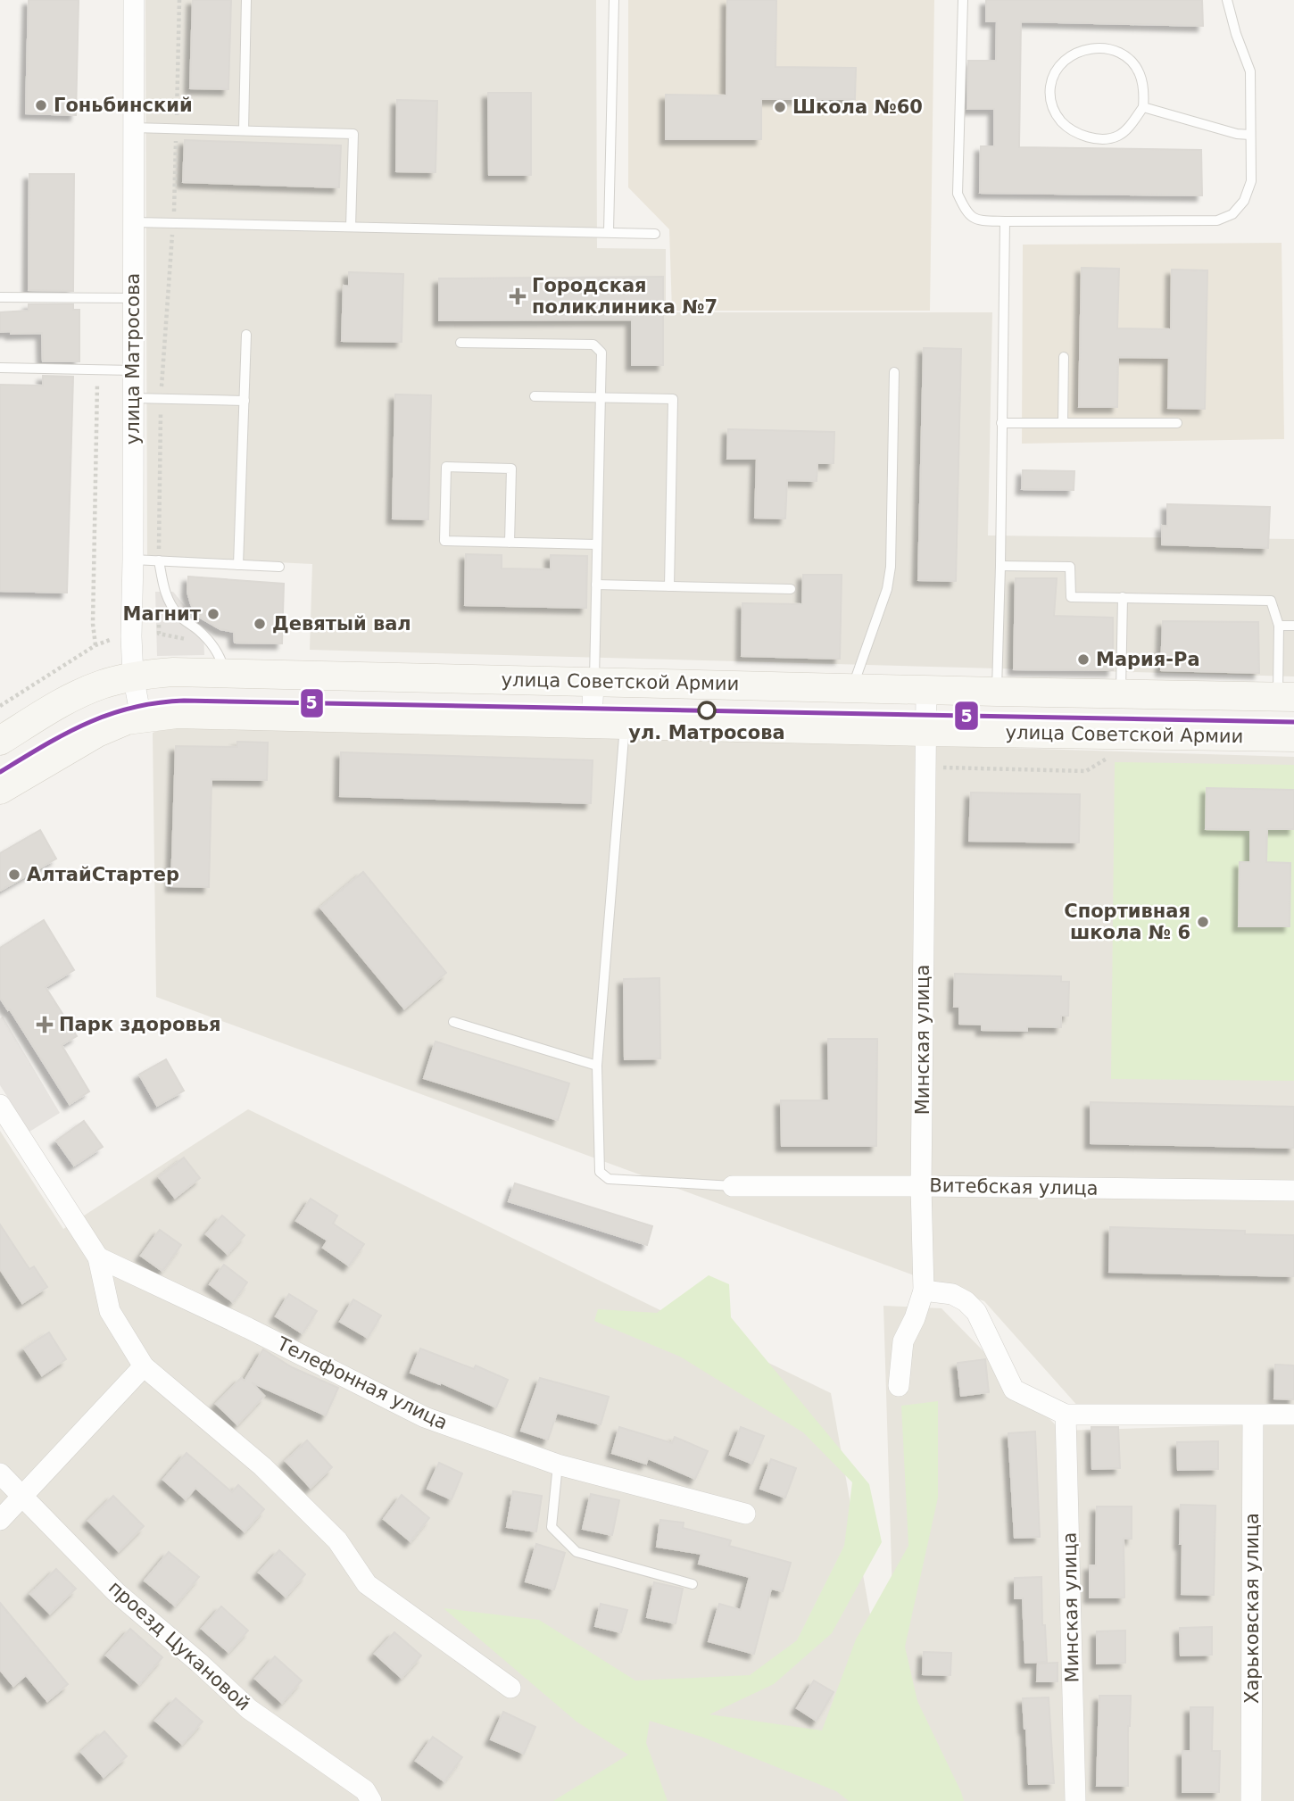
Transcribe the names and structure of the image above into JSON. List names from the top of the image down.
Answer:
{
  "streets": {
    "main road": ["улица Советской Армии"],
    "street": [
      "улица Матросова",
      "Минская улица",
      "Витебская улица",
      "Телефонная улица",
      "Харьковская улица",
      "проезд Цукановой"
    ]
  },
  "crossings": [
    ["улица Матросова", "улица Советской Армии"],
    ["улица Советской Армии", "Минская улица"],
    ["Минская улица", "Витебская улица"]
  ],
  "places": {
    "other": [
      "Гоньбинский",
      "Школа №60",
      "Магнит",
      "Девятый вал",
      "Мария-Ра",
      "ул. Матросова",
      "АлтайСтартер",
      "Спортивная школа № 6"
    ],
    "health": ["Городская поликлиника №7", "Парк здоровья"]
  },
  "lines": ["transit line 5"]
}
